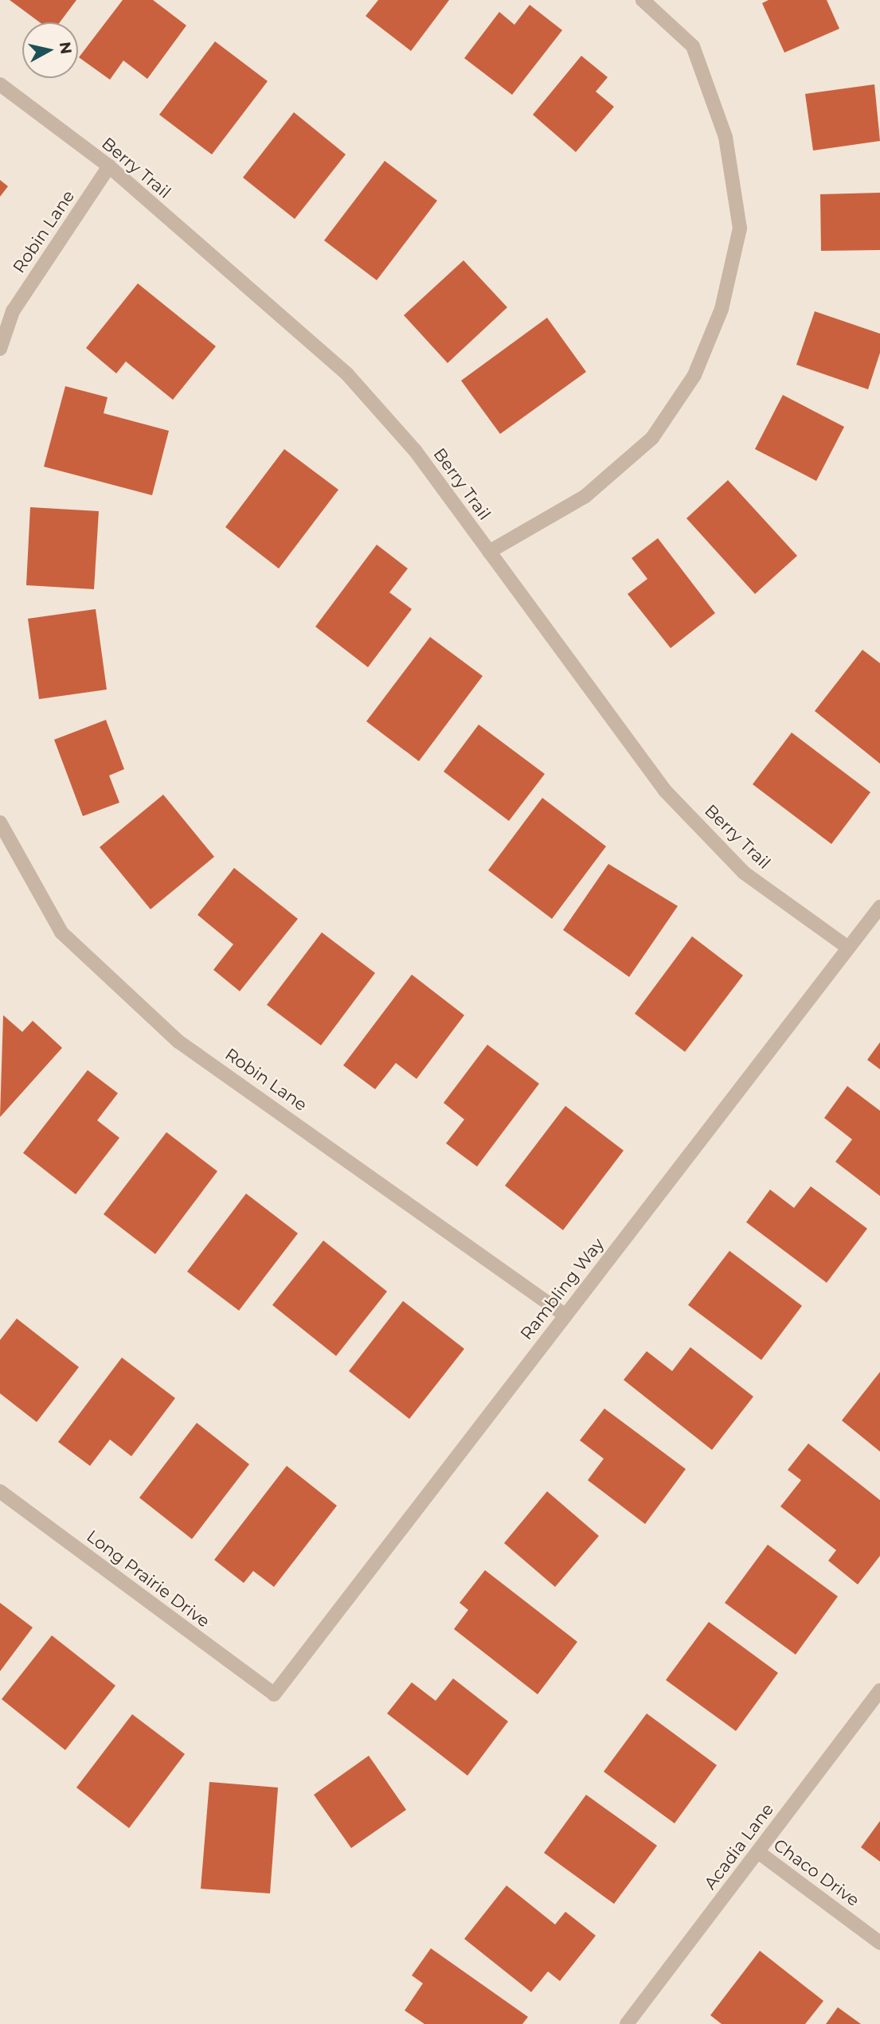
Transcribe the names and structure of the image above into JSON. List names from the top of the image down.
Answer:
{
  "streets": {
    "street": [
      "Berry Trail",
      "Robin Lane",
      "Rambling Way",
      "Long Prairie Drive",
      "Acadia Lane",
      "Chaco Drive"
    ]
  },
  "crossings": [
    ["Berry Trail", "Robin Lane"],
    ["Berry Trail", "Rambling Way"],
    ["Robin Lane", "Rambling Way"],
    ["Rambling Way", "Long Prairie Drive"],
    ["Acadia Lane", "Chaco Drive"]
  ],
  "north": "right"
}
